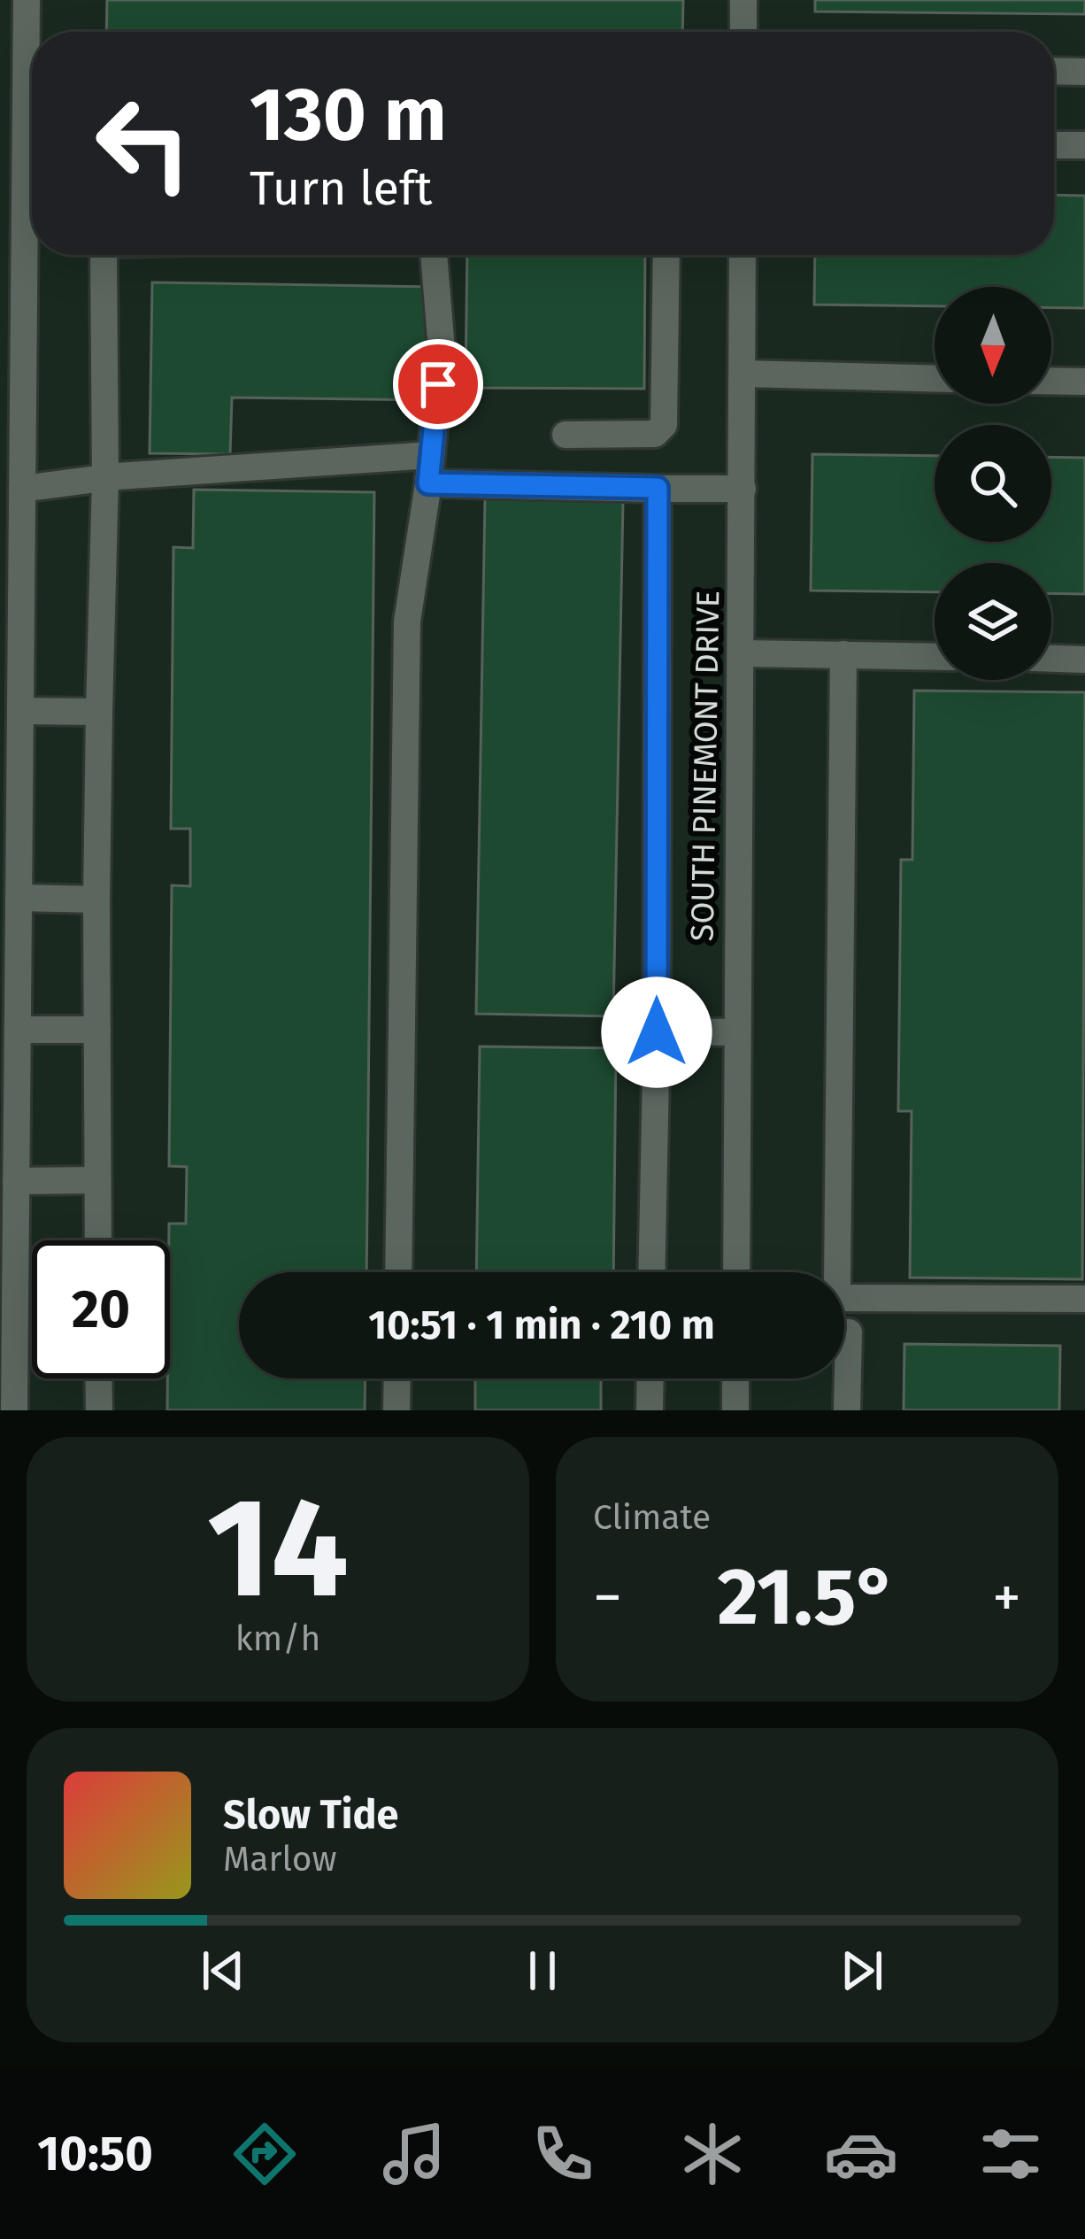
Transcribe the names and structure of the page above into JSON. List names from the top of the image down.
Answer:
{
  "streets": {
    "street": ["SOUTH PINEMONT DRIVE"]
  },
  "north": "bottom",
  "page": {
    "turn": ["130 m", "Turn left"],
    "limit": "20",
    "trip": "10:51 · 1 min · 210 m",
    "tile": [
      ["14", "km/h"],
      "Climate"
    ],
    "heat": ["−", "21.5°", "+"],
    "song": ["Slow Tide", "Marlow"],
    "tabs": "10:50"
  }
}
